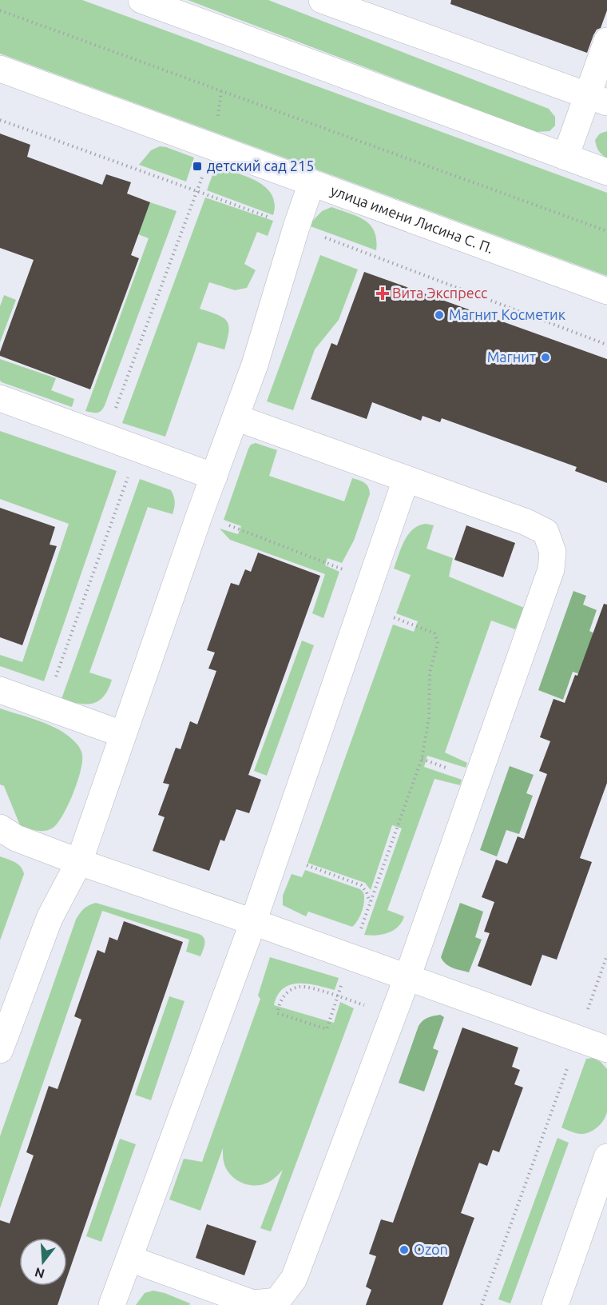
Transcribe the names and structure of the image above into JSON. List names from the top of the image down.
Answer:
{
  "streets": {
    "street": ["улица имени Лисина С. П."]
  },
  "places": {
    "transit": ["детский сад 215"],
    "health": ["Вита Экспресс"],
    "other": ["Магнит Косметик", "Магнит", "Ozon"]
  },
  "north": "bottom"
}
